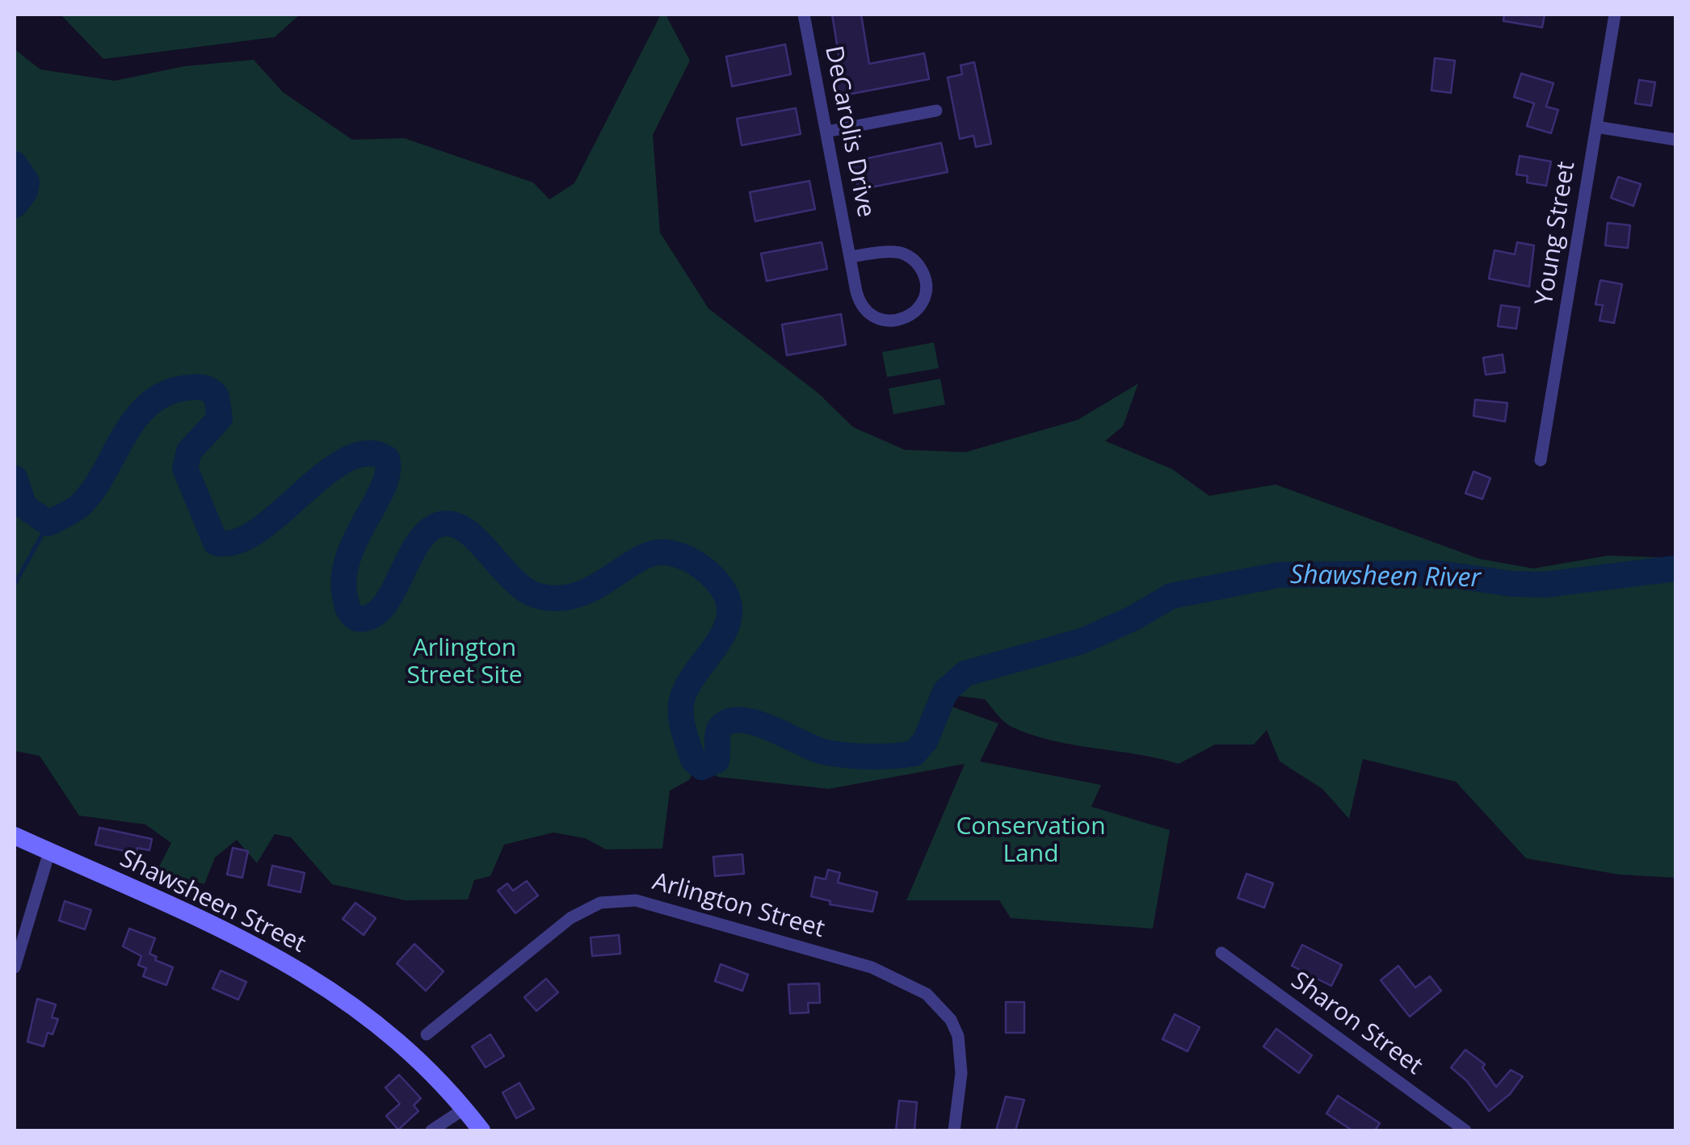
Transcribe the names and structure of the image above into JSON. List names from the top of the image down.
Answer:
{
  "streets": {
    "main road": ["Shawsheen Street"],
    "street": [
      "DeCarolis Drive",
      "Young Street",
      "Arlington Street",
      "Sharon Street"
    ]
  },
  "water": ["Shawsheen River"],
  "parks": ["Arlington Street Site", "Conservation Land"]
}
